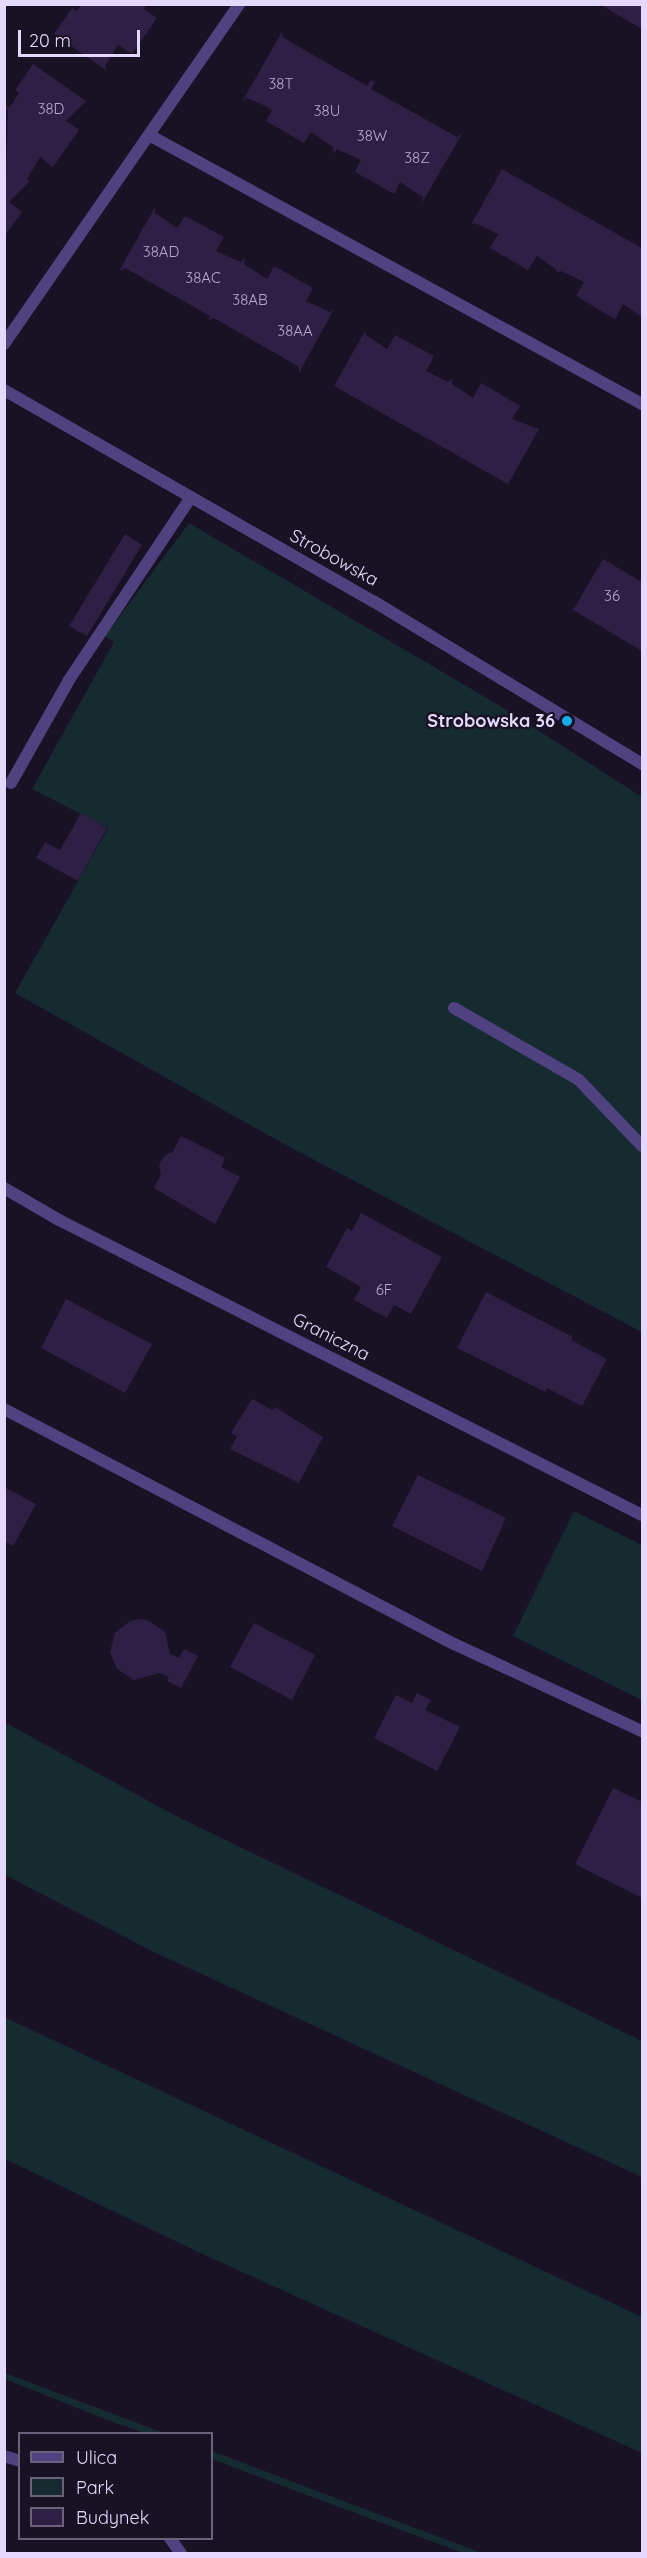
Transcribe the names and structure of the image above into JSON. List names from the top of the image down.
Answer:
{
  "streets": {
    "street": ["Strobowska", "Graniczna"]
  },
  "places": ["Strobowska 36"],
  "house_numbers": [
    "38T",
    "38D",
    "38U",
    "38W",
    "38Z",
    "38AD",
    "38AC",
    "38AB",
    "38AA",
    "36",
    "6F"
  ],
  "legend": ["Ulica", "Park", "Budynek"],
  "scale_bar": "20 m"
}
